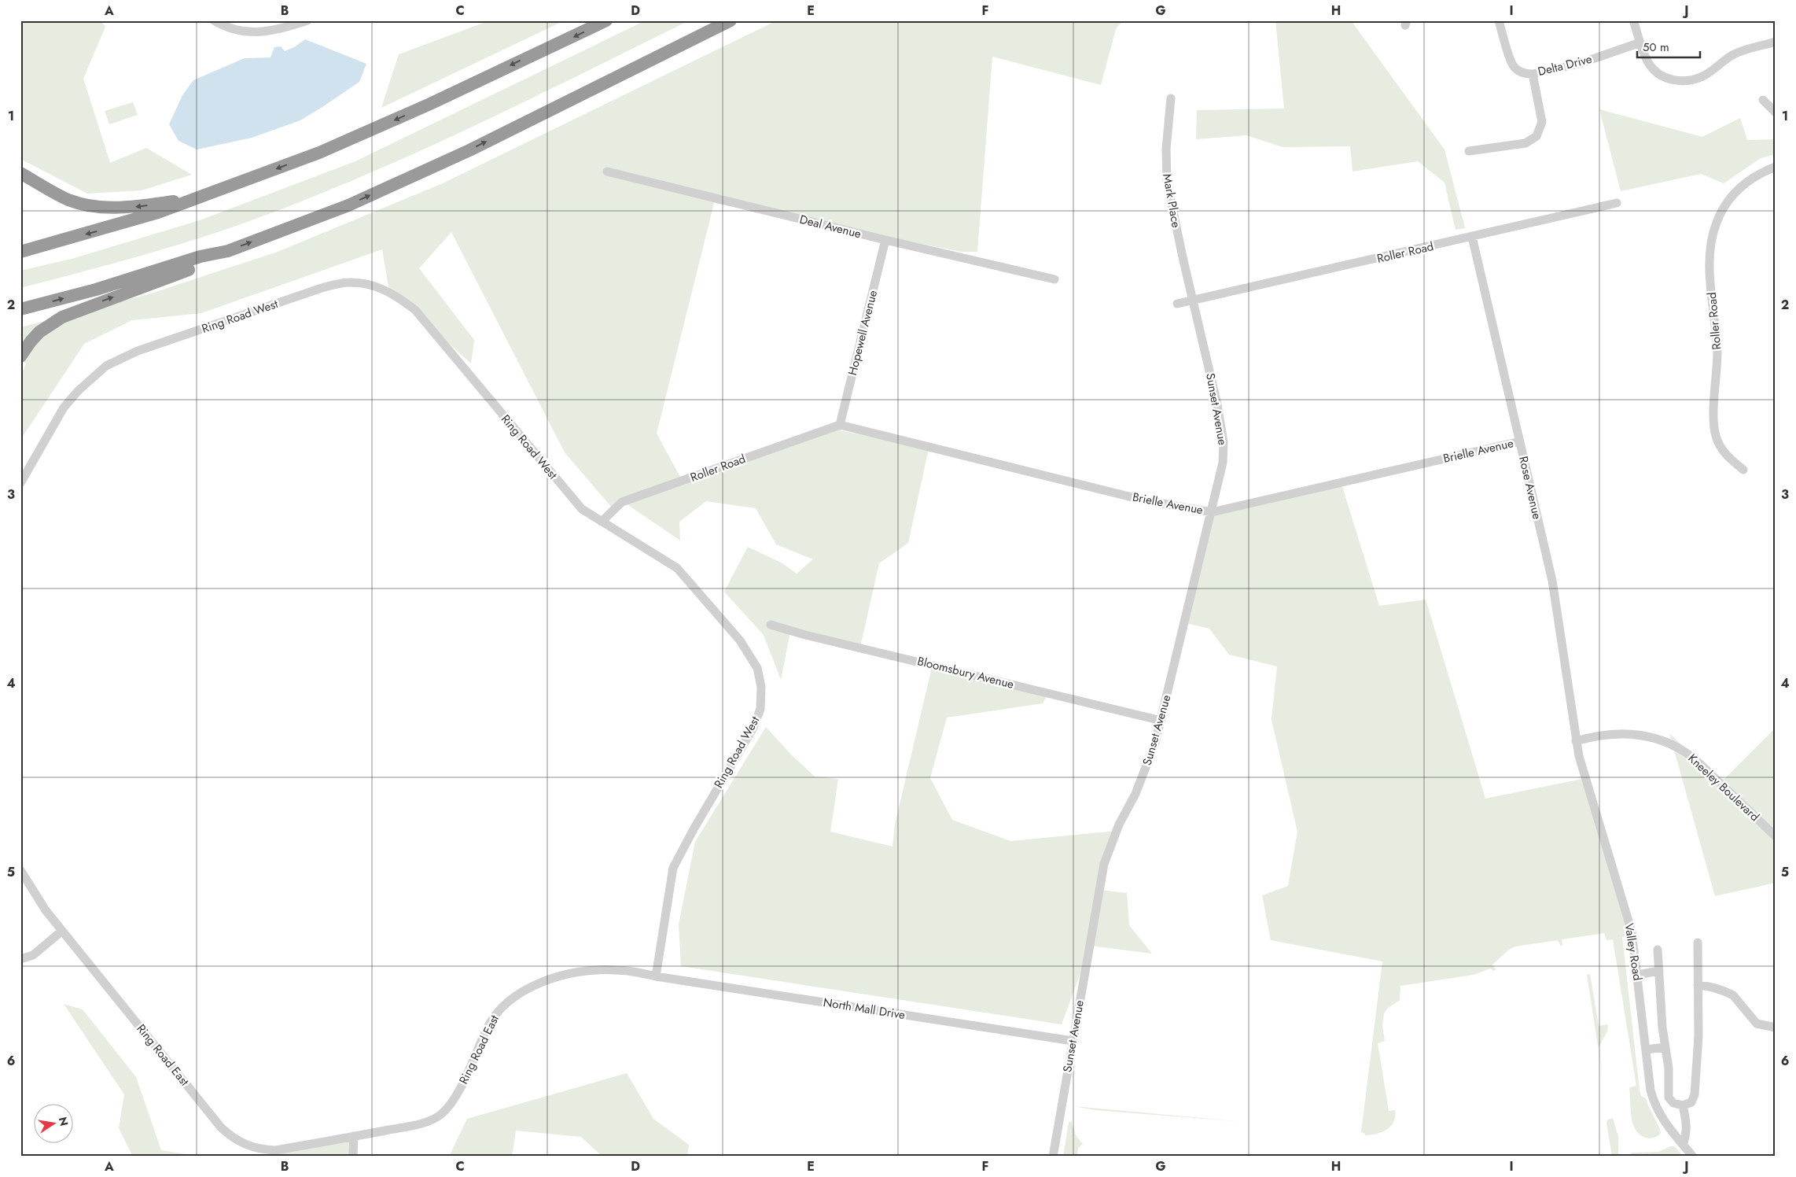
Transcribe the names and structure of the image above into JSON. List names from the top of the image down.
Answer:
{
  "streets": {
    "street": [
      "Delta Drive",
      "Mark Place",
      "Deal Avenue",
      "Roller Road",
      "Ring Road West",
      "Hopewell Avenue",
      "Sunset Avenue",
      "Brielle Avenue",
      "Rose Avenue",
      "Bloomsbury Avenue",
      "Kneeley Boulevard",
      "Valley Road",
      "North Mall Drive",
      "Ring Road East"
    ]
  },
  "crossings": [
    ["Mark Place", "Roller Road"],
    ["Mark Place", "Sunset Avenue"],
    ["Deal Avenue", "Hopewell Avenue"],
    ["Roller Road", "Ring Road West"],
    ["Roller Road", "Hopewell Avenue"],
    ["Roller Road", "Sunset Avenue"],
    ["Roller Road", "Brielle Avenue"],
    ["Roller Road", "Rose Avenue"],
    ["Ring Road West", "North Mall Drive"],
    ["Ring Road West", "Ring Road East"],
    ["Hopewell Avenue", "Brielle Avenue"],
    ["Sunset Avenue", "Brielle Avenue"],
    ["Sunset Avenue", "Bloomsbury Avenue"],
    ["Sunset Avenue", "North Mall Drive"],
    ["Brielle Avenue", "Rose Avenue"],
    ["Rose Avenue", "Kneeley Boulevard"],
    ["Rose Avenue", "Valley Road"],
    ["Kneeley Boulevard", "Valley Road"],
    ["North Mall Drive", "Ring Road East"]
  ],
  "scale_bar": "50 m",
  "north": "right",
  "grid": {
    "columns": [
      "A",
      "B",
      "C",
      "D",
      "E",
      "F",
      "G",
      "H",
      "I",
      "J"
    ],
    "rows": [
      "1",
      "2",
      "3",
      "4",
      "5",
      "6"
    ]
  }
}
